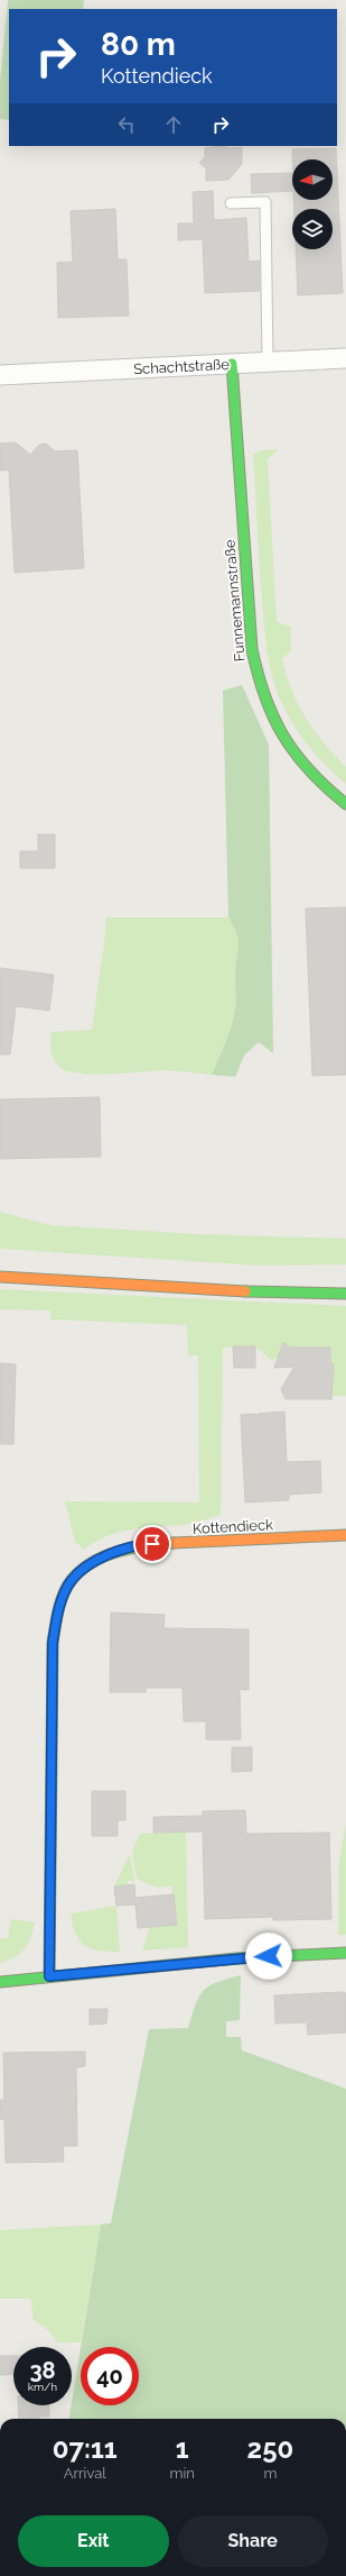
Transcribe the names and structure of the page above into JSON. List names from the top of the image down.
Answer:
{
  "streets": {
    "street": ["Schachtstraße", "Funnemannstraße", "Kottendieck"]
  },
  "crossings": [
    ["Schachtstraße", "Funnemannstraße"]
  ],
  "north": "left",
  "page": {
    "turn": ["80 m", "Kottendieck"],
    "speed": "38 km/h",
    "limit": "40",
    "eta": [
      "07:11",
      "Arrival",
      "1",
      "min",
      "250",
      "m"
    ],
    "buttons": ["Exit", "Share"]
  }
}
